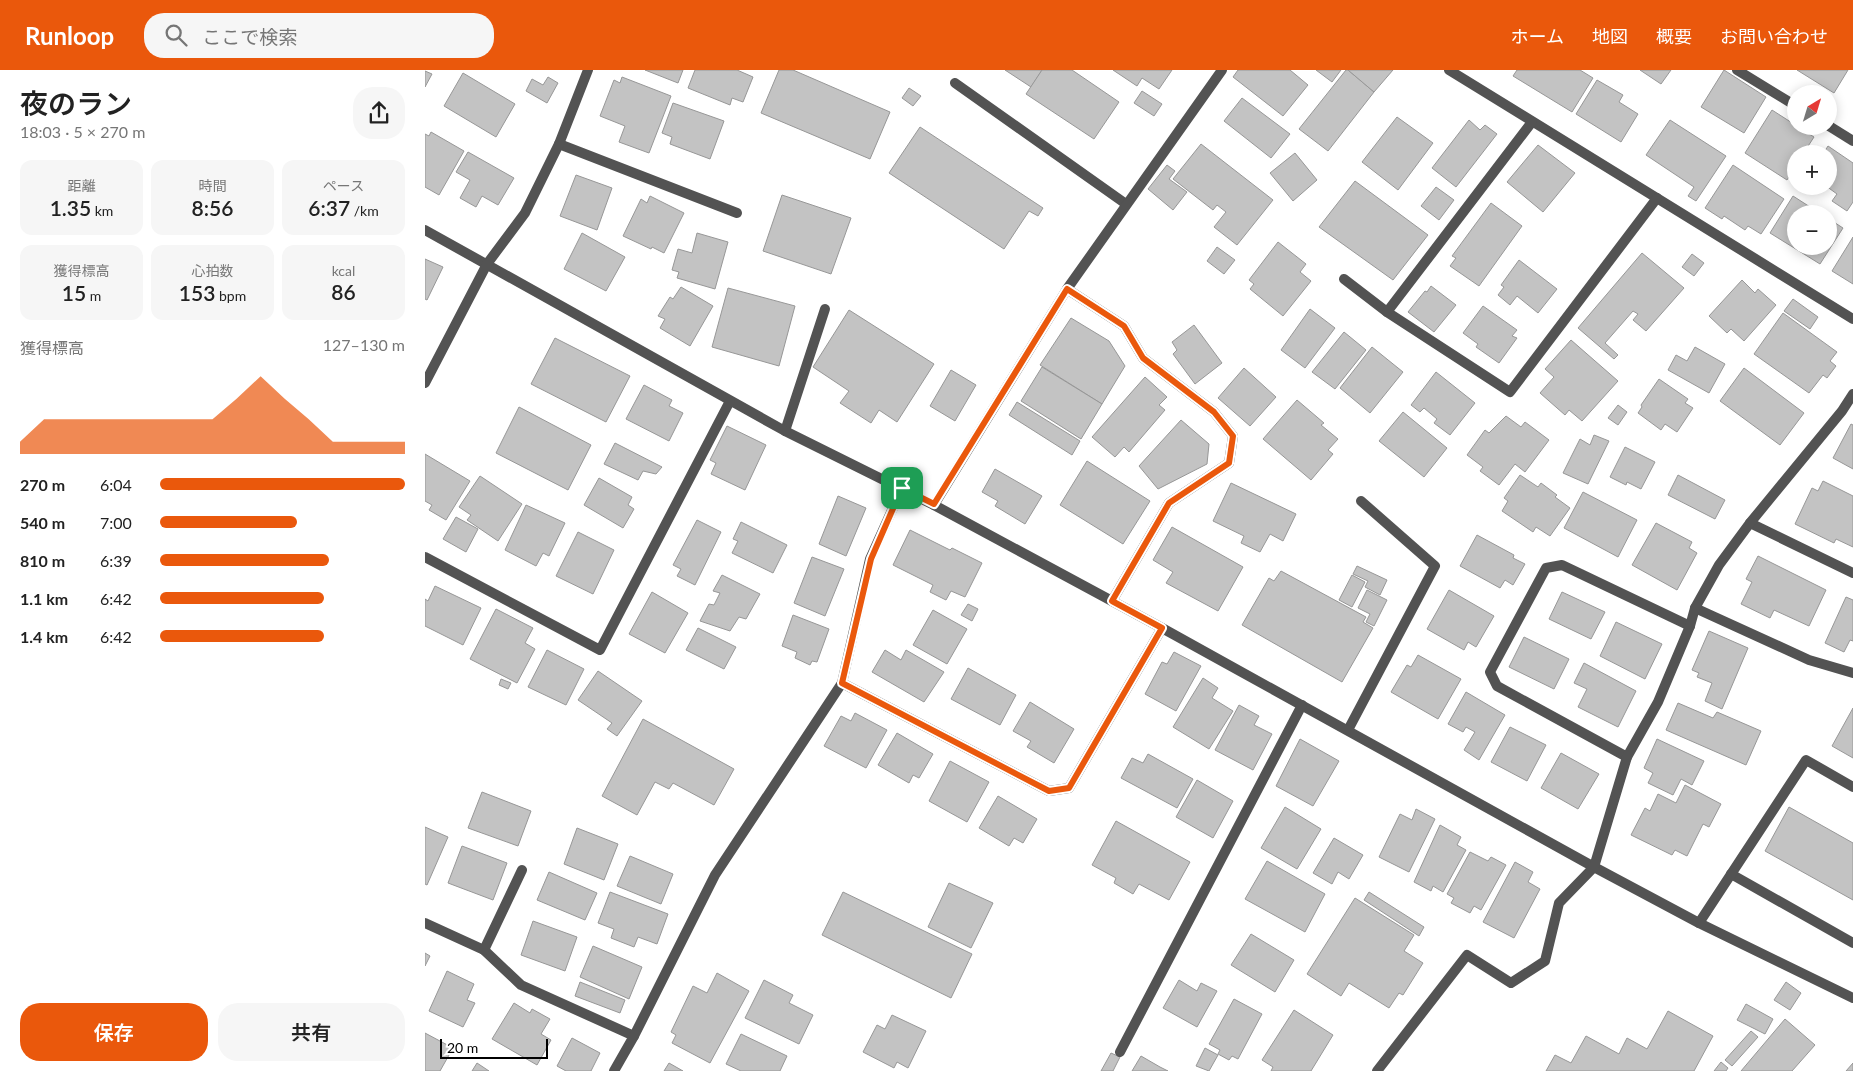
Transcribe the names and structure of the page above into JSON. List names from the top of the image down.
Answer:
{
  "scale_bar": "20 m",
  "north": "top right",
  "page": {
    "header": "Runloop",
    "search": "ここで検索",
    "nav": [
      "ホーム",
      "地図",
      "概要",
      "お問い合わせ"
    ],
    "heading": ["夜のラン", "18:03 · 5 × 270 m"],
    "map_buttons": ["+", "−"],
    "stats": [
      ["距離", "1.35 km"],
      ["時間", "8:56"],
      ["ペース", "6:37 /km"],
      ["獲得標高", "15 m"],
      ["心拍数", "153 bpm"],
      ["kcal", "86"]
    ],
    "chart": ["獲得標高", "127–130 m"],
    "list": [
      {
        "name": "270 m",
        "note": "6:04"
      },
      {
        "name": "540 m",
        "note": "7:00"
      },
      {
        "name": "810 m",
        "note": "6:39"
      },
      {
        "name": "1.1 km",
        "note": "6:42"
      },
      {
        "name": "1.4 km",
        "note": "6:42"
      }
    ],
    "buttons": ["保存", "共有"],
    "scale": "20 m"
  }
}
